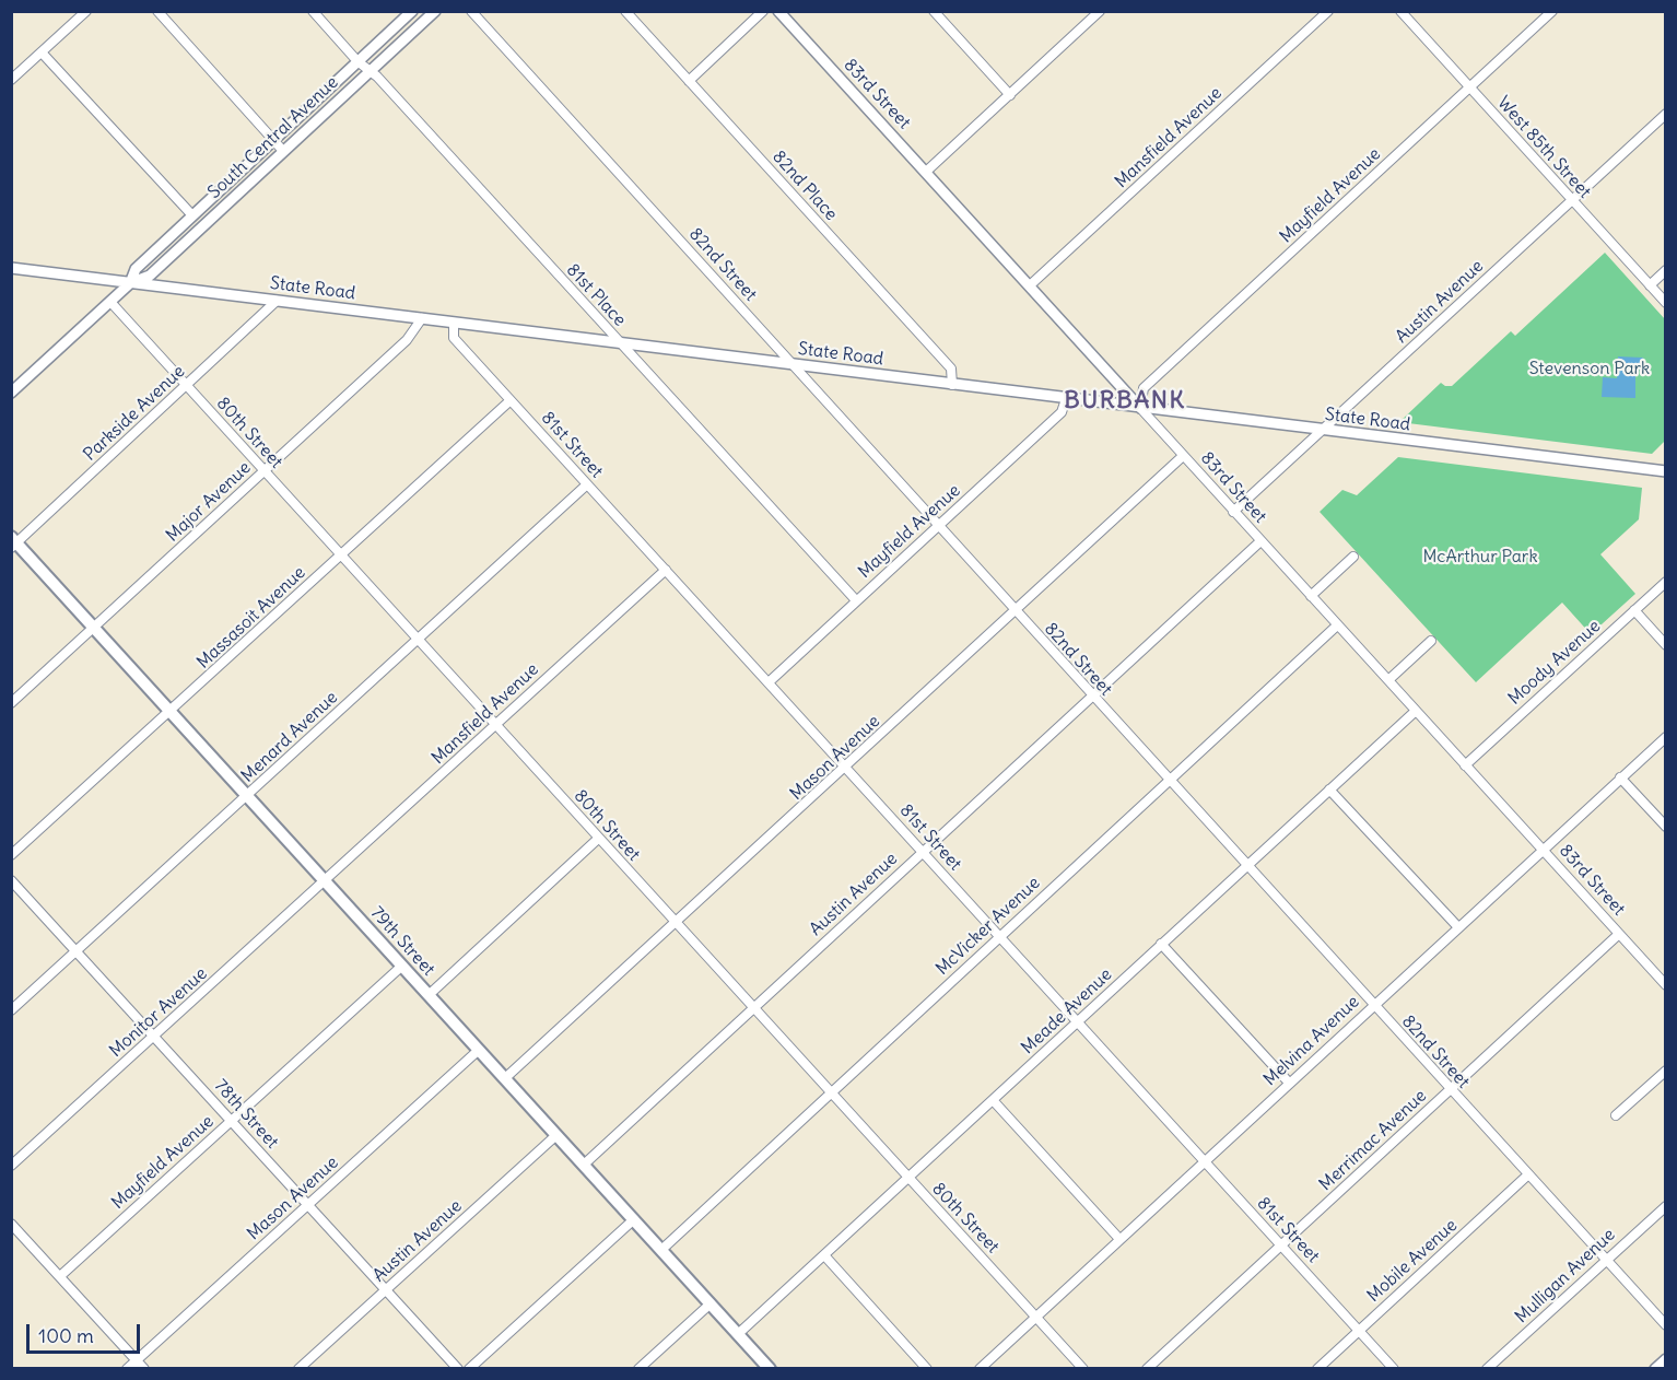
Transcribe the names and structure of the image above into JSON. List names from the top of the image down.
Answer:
{
  "streets": {
    "main road": ["79th Street"],
    "street": [
      "83rd Street",
      "South Central Avenue",
      "Mansfield Avenue",
      "West 85th Street",
      "82nd Place",
      "Mayfield Avenue",
      "82nd Street",
      "State Road",
      "81st Place",
      "Austin Avenue",
      "Parkside Avenue",
      "80th Street",
      "81st Street",
      "Major Avenue",
      "Massasoit Avenue",
      "Moody Avenue",
      "Menard Avenue",
      "Mason Avenue",
      "McVicker Avenue",
      "Meade Avenue",
      "Monitor Avenue",
      "Melvina Avenue",
      "78th Street",
      "Merrimac Avenue",
      "Mobile Avenue",
      "Mulligan Avenue"
    ]
  },
  "crossings": [
    ["83rd Street", "Mansfield Avenue"],
    ["83rd Street", "Mayfield Avenue"],
    ["83rd Street", "State Road"],
    ["83rd Street", "Austin Avenue"],
    ["83rd Street", "Moody Avenue"],
    ["83rd Street", "Mason Avenue"],
    ["83rd Street", "McVicker Avenue"],
    ["83rd Street", "Meade Avenue"],
    ["83rd Street", "Melvina Avenue"],
    ["83rd Street", "Merrimac Avenue"],
    ["South Central Avenue", "State Road"],
    ["South Central Avenue", "81st Place"],
    ["South Central Avenue", "80th Street"],
    ["Mansfield Avenue", "80th Street"],
    ["Mansfield Avenue", "81st Street"],
    ["Mansfield Avenue", "79th Street"],
    ["Mansfield Avenue", "Monitor Avenue"],
    ["West 85th Street", "Mayfield Avenue"],
    ["West 85th Street", "Austin Avenue"],
    ["82nd Place", "State Road"],
    ["Mayfield Avenue", "82nd Street"],
    ["Mayfield Avenue", "State Road"],
    ["Mayfield Avenue", "81st Place"],
    ["Mayfield Avenue", "81st Street"],
    ["Mayfield Avenue", "79th Street"],
    ["Mayfield Avenue", "78th Street"],
    ["82nd Street", "State Road"],
    ["82nd Street", "Austin Avenue"],
    ["82nd Street", "Mason Avenue"],
    ["82nd Street", "McVicker Avenue"],
    ["82nd Street", "Meade Avenue"],
    ["82nd Street", "Melvina Avenue"],
    ["82nd Street", "Merrimac Avenue"],
    ["82nd Street", "Mobile Avenue"],
    ["82nd Street", "Mulligan Avenue"],
    ["State Road", "81st Place"],
    ["State Road", "Austin Avenue"],
    ["State Road", "Parkside Avenue"],
    ["State Road", "81st Street"],
    ["State Road", "Major Avenue"],
    ["Austin Avenue", "80th Street"],
    ["Austin Avenue", "81st Street"],
    ["Austin Avenue", "79th Street"],
    ["Austin Avenue", "78th Street"],
    ["Parkside Avenue", "80th Street"],
    ["Parkside Avenue", "79th Street"],
    ["80th Street", "Major Avenue"],
    ["80th Street", "Massasoit Avenue"],
    ["80th Street", "Menard Avenue"],
    ["80th Street", "Mason Avenue"],
    ["80th Street", "McVicker Avenue"],
    ["80th Street", "Meade Avenue"],
    ["80th Street", "Melvina Avenue"],
    ["81st Street", "Massasoit Avenue"],
    ["81st Street", "Menard Avenue"],
    ["81st Street", "Mason Avenue"],
    ["81st Street", "McVicker Avenue"],
    ["81st Street", "Meade Avenue"],
    ["81st Street", "Melvina Avenue"],
    ["81st Street", "Merrimac Avenue"],
    ["81st Street", "Mobile Avenue"],
    ["Major Avenue", "79th Street"],
    ["Massasoit Avenue", "79th Street"],
    ["Menard Avenue", "79th Street"],
    ["Menard Avenue", "78th Street"],
    ["Mason Avenue", "79th Street"],
    ["Mason Avenue", "78th Street"],
    ["McVicker Avenue", "79th Street"],
    ["79th Street", "Meade Avenue"],
    ["79th Street", "Monitor Avenue"],
    ["Monitor Avenue", "78th Street"]
  ],
  "districts": ["BURBANK"],
  "parks": ["Stevenson Park", "McArthur Park"],
  "scale_bar": "100 m"
}
